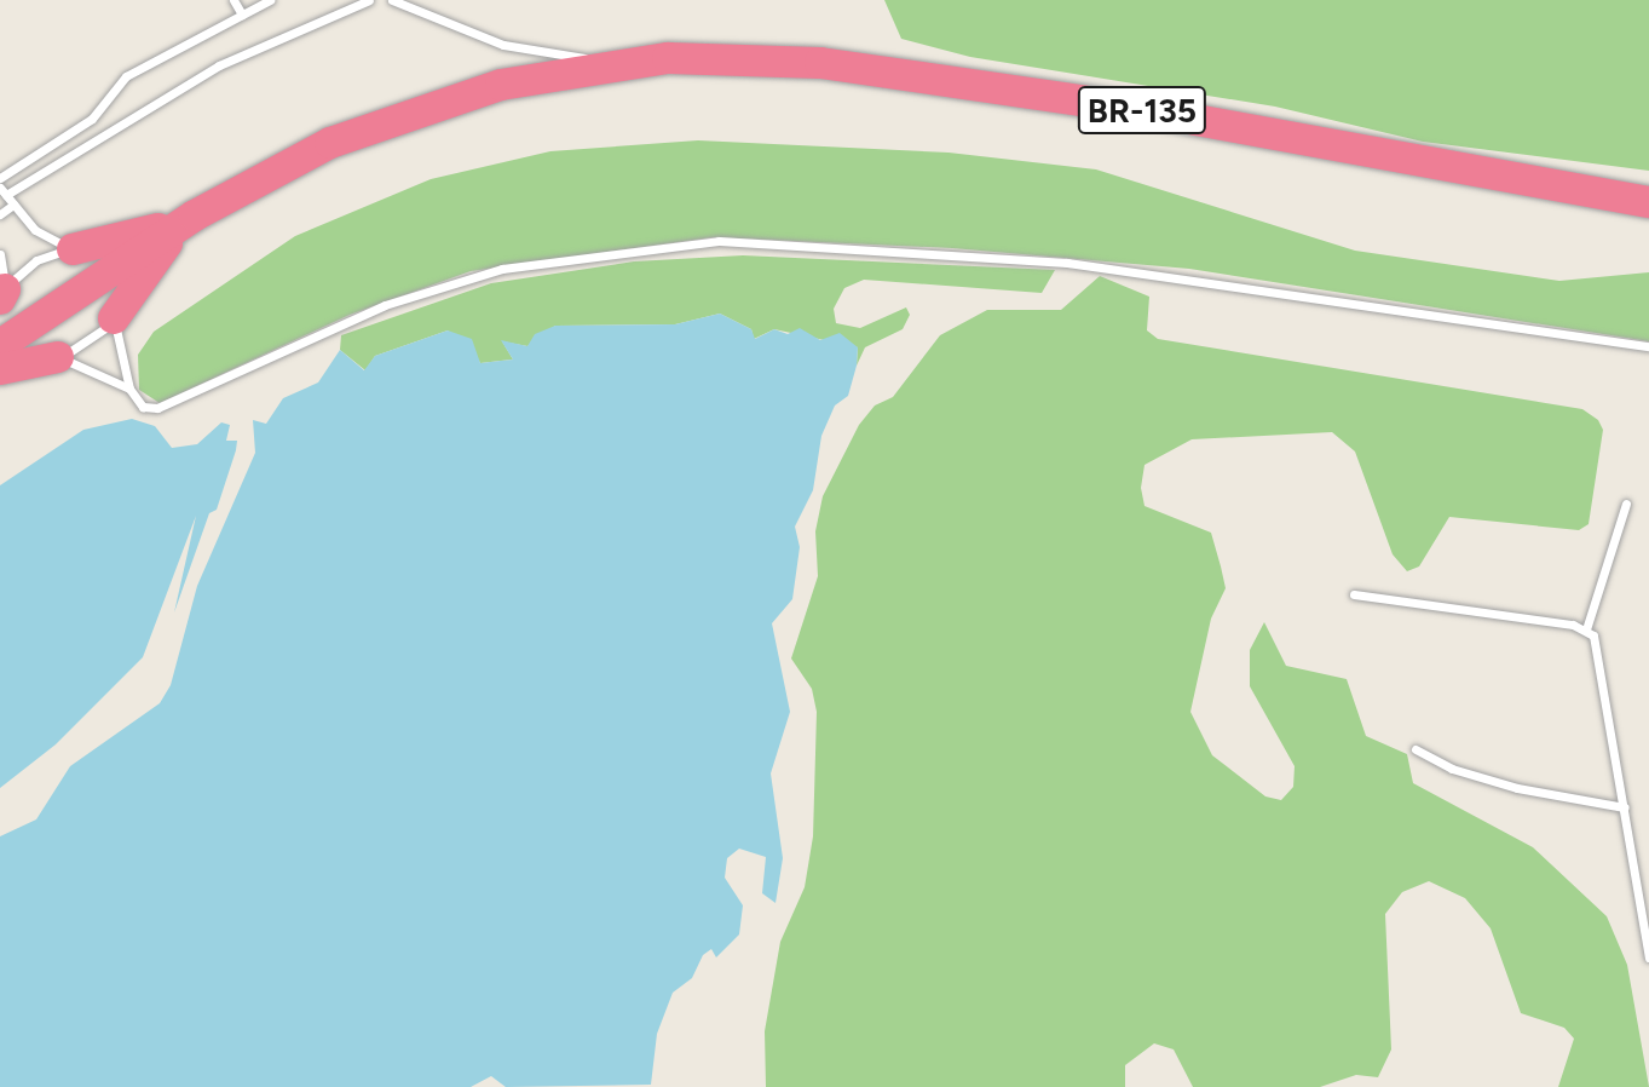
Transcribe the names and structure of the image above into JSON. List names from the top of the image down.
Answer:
{
  "streets": {
    "highway": ["BR-135"]
  }
}
